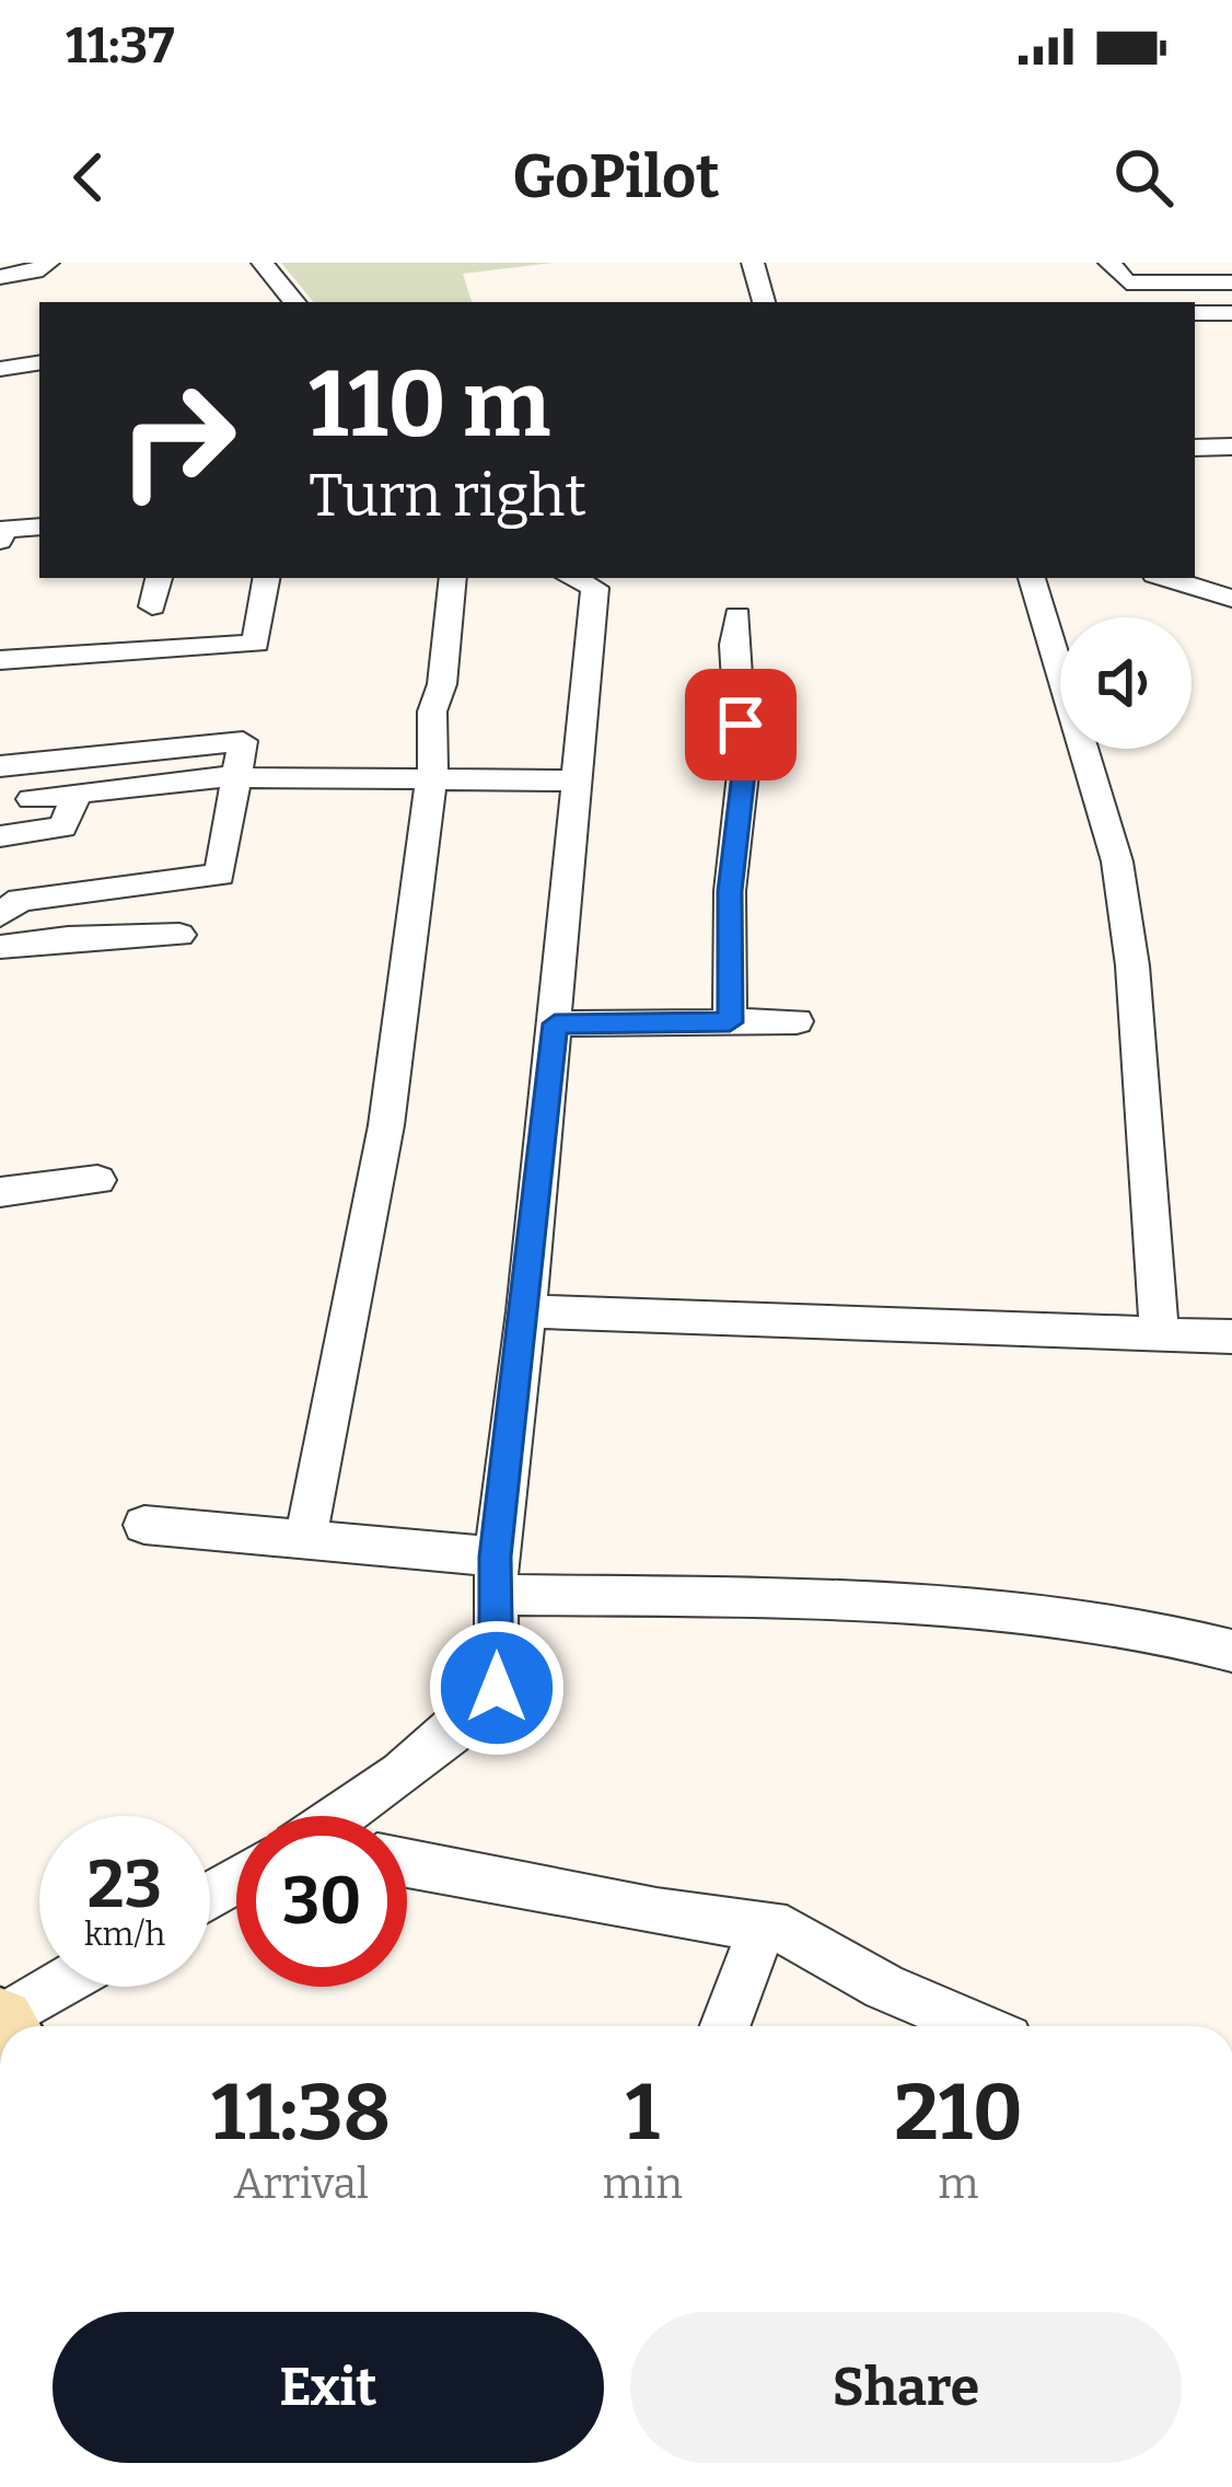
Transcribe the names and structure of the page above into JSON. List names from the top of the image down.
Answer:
{
  "page": {
    "status": "11:37",
    "header": "GoPilot",
    "turn": ["110 m", "Turn right"],
    "speed": "23 km/h",
    "limit": "30",
    "eta": [
      "11:38",
      "Arrival",
      "1",
      "min",
      "210",
      "m"
    ],
    "buttons": ["Exit", "Share"]
  }
}
